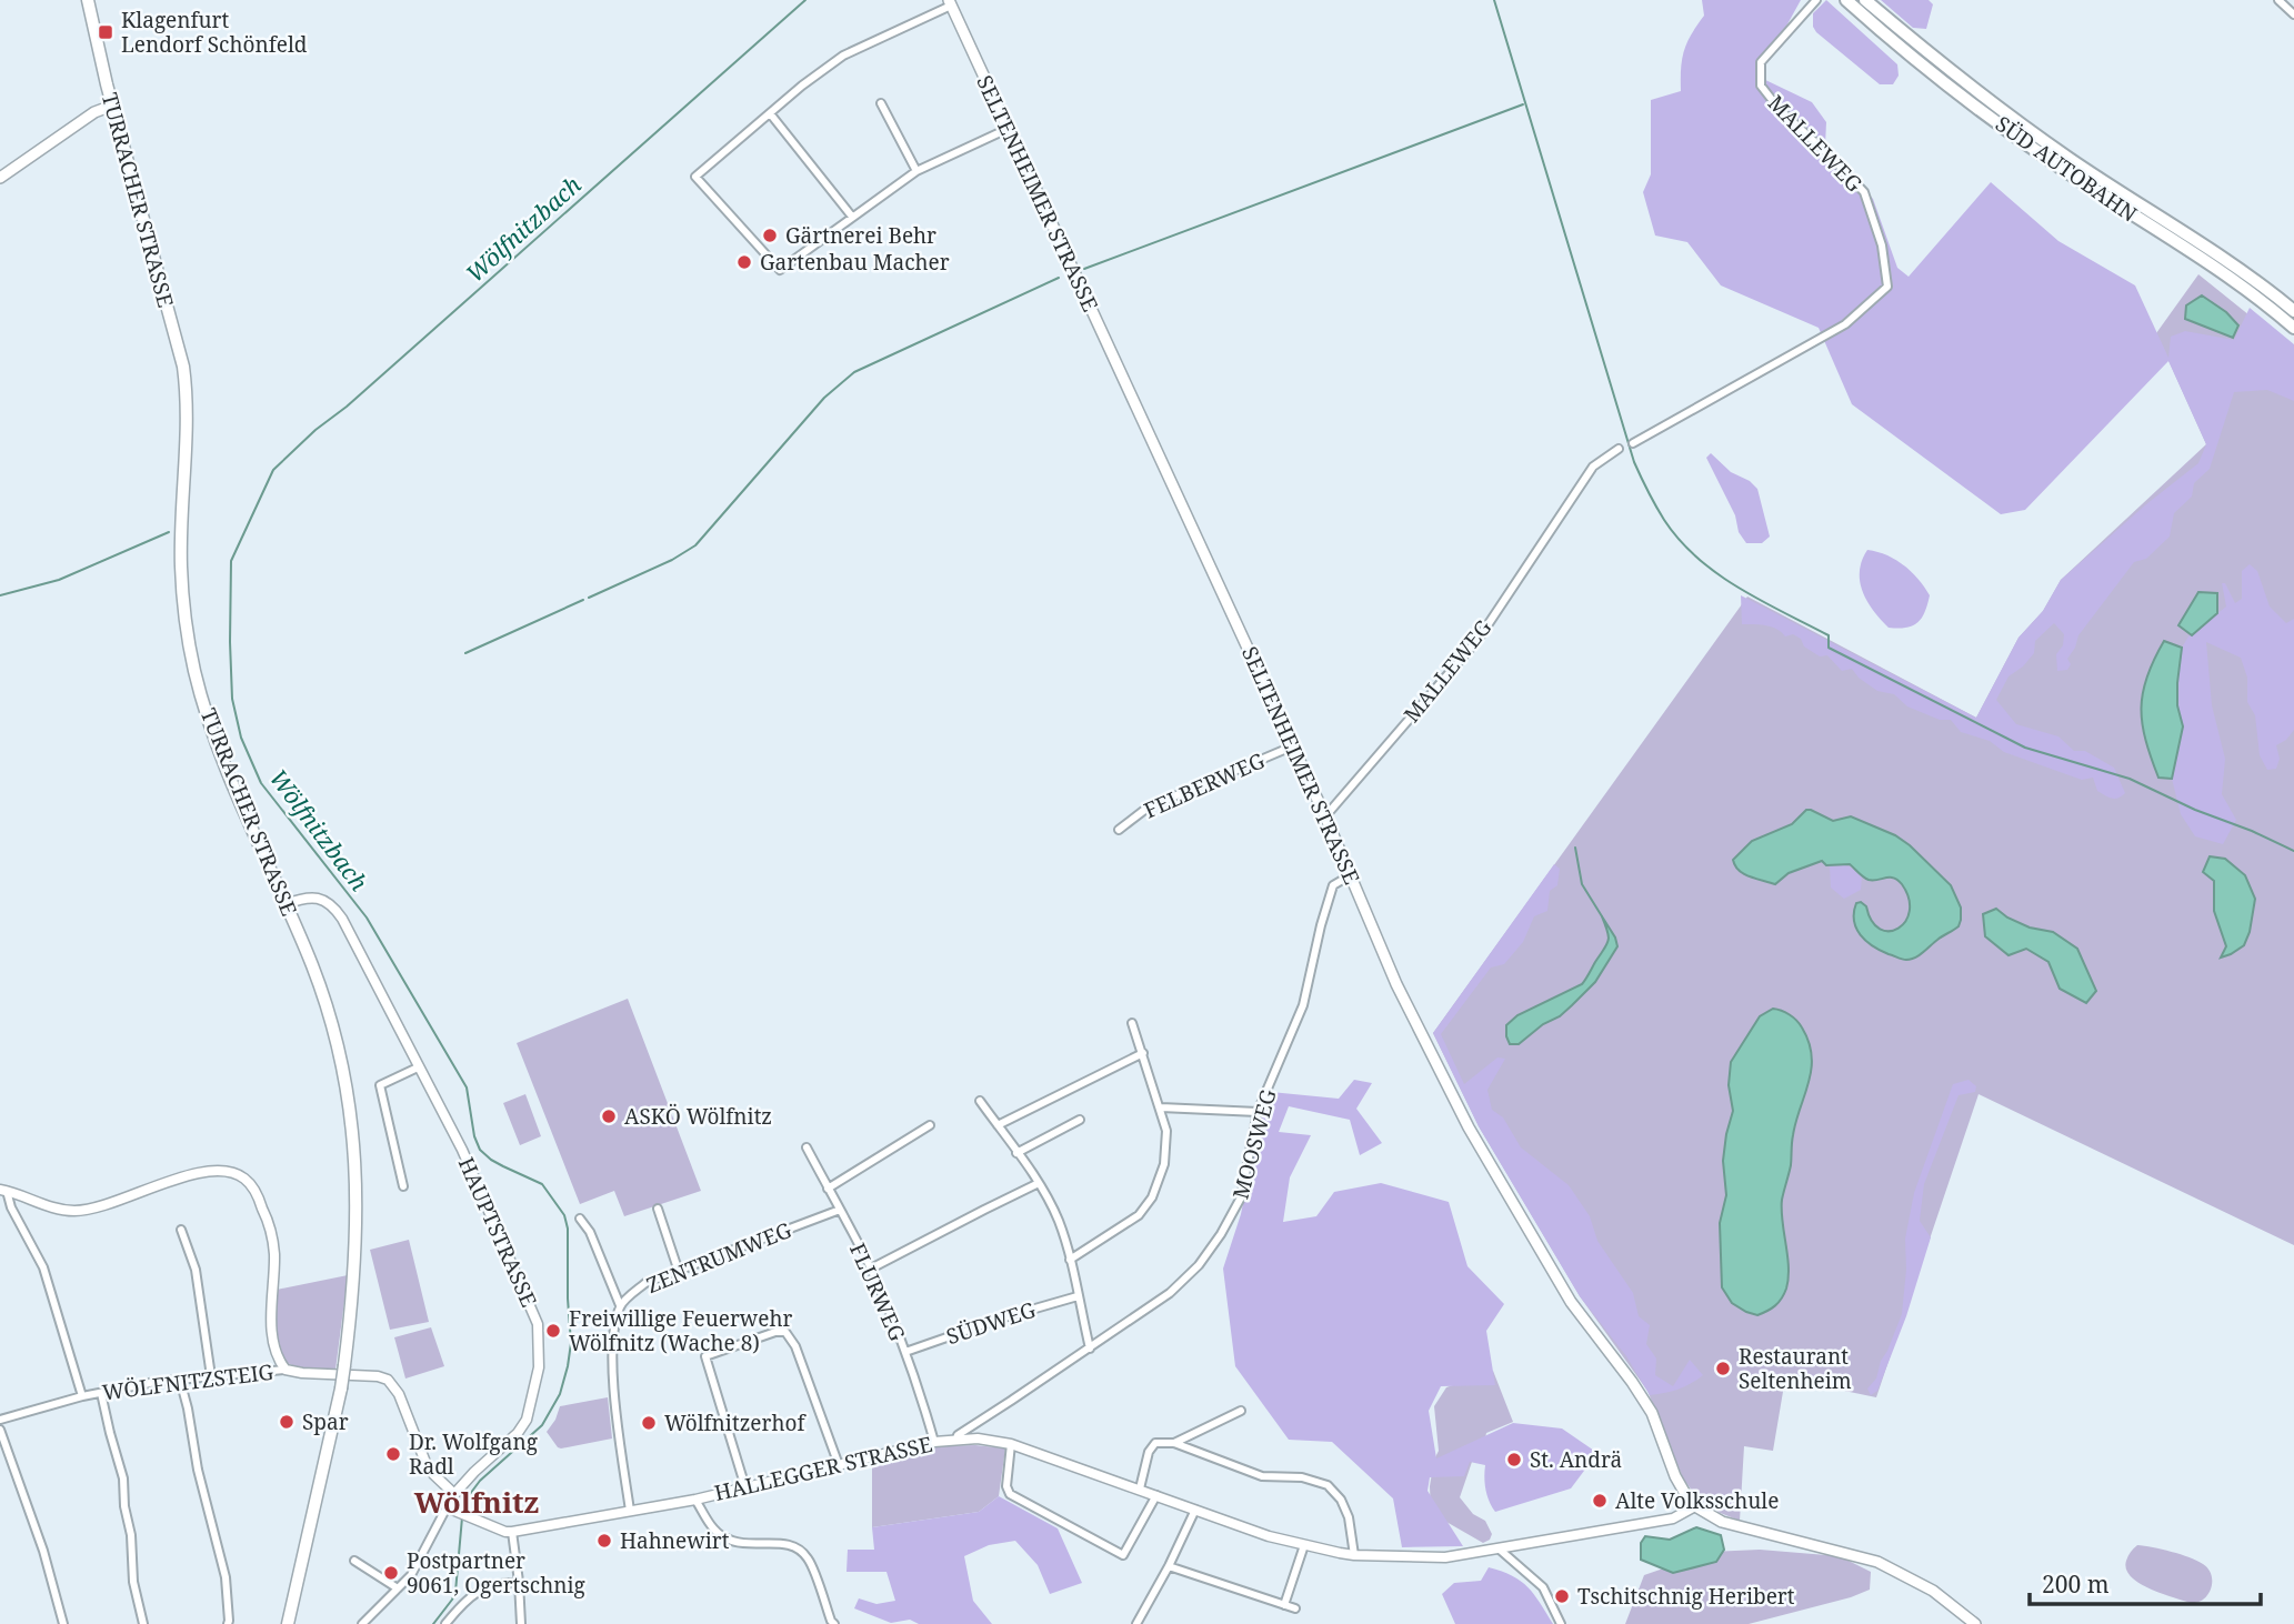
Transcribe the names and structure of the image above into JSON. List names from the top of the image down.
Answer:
{
  "streets": {
    "highway": ["SÜD AUTOBAHN"],
    "main road": ["SELTENHEIMER STRASSE", "TURRACHER STRASSE"],
    "street": [
      "MALLEWEG",
      "FELBERWEG",
      "MOOSWEG",
      "HAUPTSTRASSE",
      "ZENTRUMWEG",
      "FLURWEG",
      "SÜDWEG",
      "WÖLFNITZSTEIG",
      "HALLEGGER STRASSE"
    ]
  },
  "crossings": [
    ["MALLEWEG", "SELTENHEIMER STRASSE"],
    ["SELTENHEIMER STRASSE", "FELBERWEG"],
    ["SELTENHEIMER STRASSE", "MOOSWEG"],
    ["SELTENHEIMER STRASSE", "HALLEGGER STRASSE"],
    ["TURRACHER STRASSE", "HAUPTSTRASSE"],
    ["MOOSWEG", "HALLEGGER STRASSE"],
    ["HAUPTSTRASSE", "HALLEGGER STRASSE"],
    ["ZENTRUMWEG", "FLURWEG"],
    ["FLURWEG", "SÜDWEG"],
    ["FLURWEG", "HALLEGGER STRASSE"]
  ],
  "districts": ["Wölfnitz"],
  "water": ["Wölfnitzbach"],
  "places": {
    "transit": ["Klagenfurt Lendorf Schönfeld"],
    "other": [
      "Gärtnerei Behr",
      "Gartenbau Macher",
      "ASKÖ Wölfnitz",
      "Freiwillige Feuerwehr Wölfnitz (Wache 8)",
      "Restaurant Seltenheim",
      "Spar",
      "Wölfnitzerhof",
      "Dr. Wolfgang Radl",
      "St. Andrä",
      "Alte Volksschule",
      "Hahnewirt",
      "Postpartner 9061, Ogertschnig",
      "Tschitschnig Heribert"
    ]
  },
  "scale_bar": "200 m"
}
